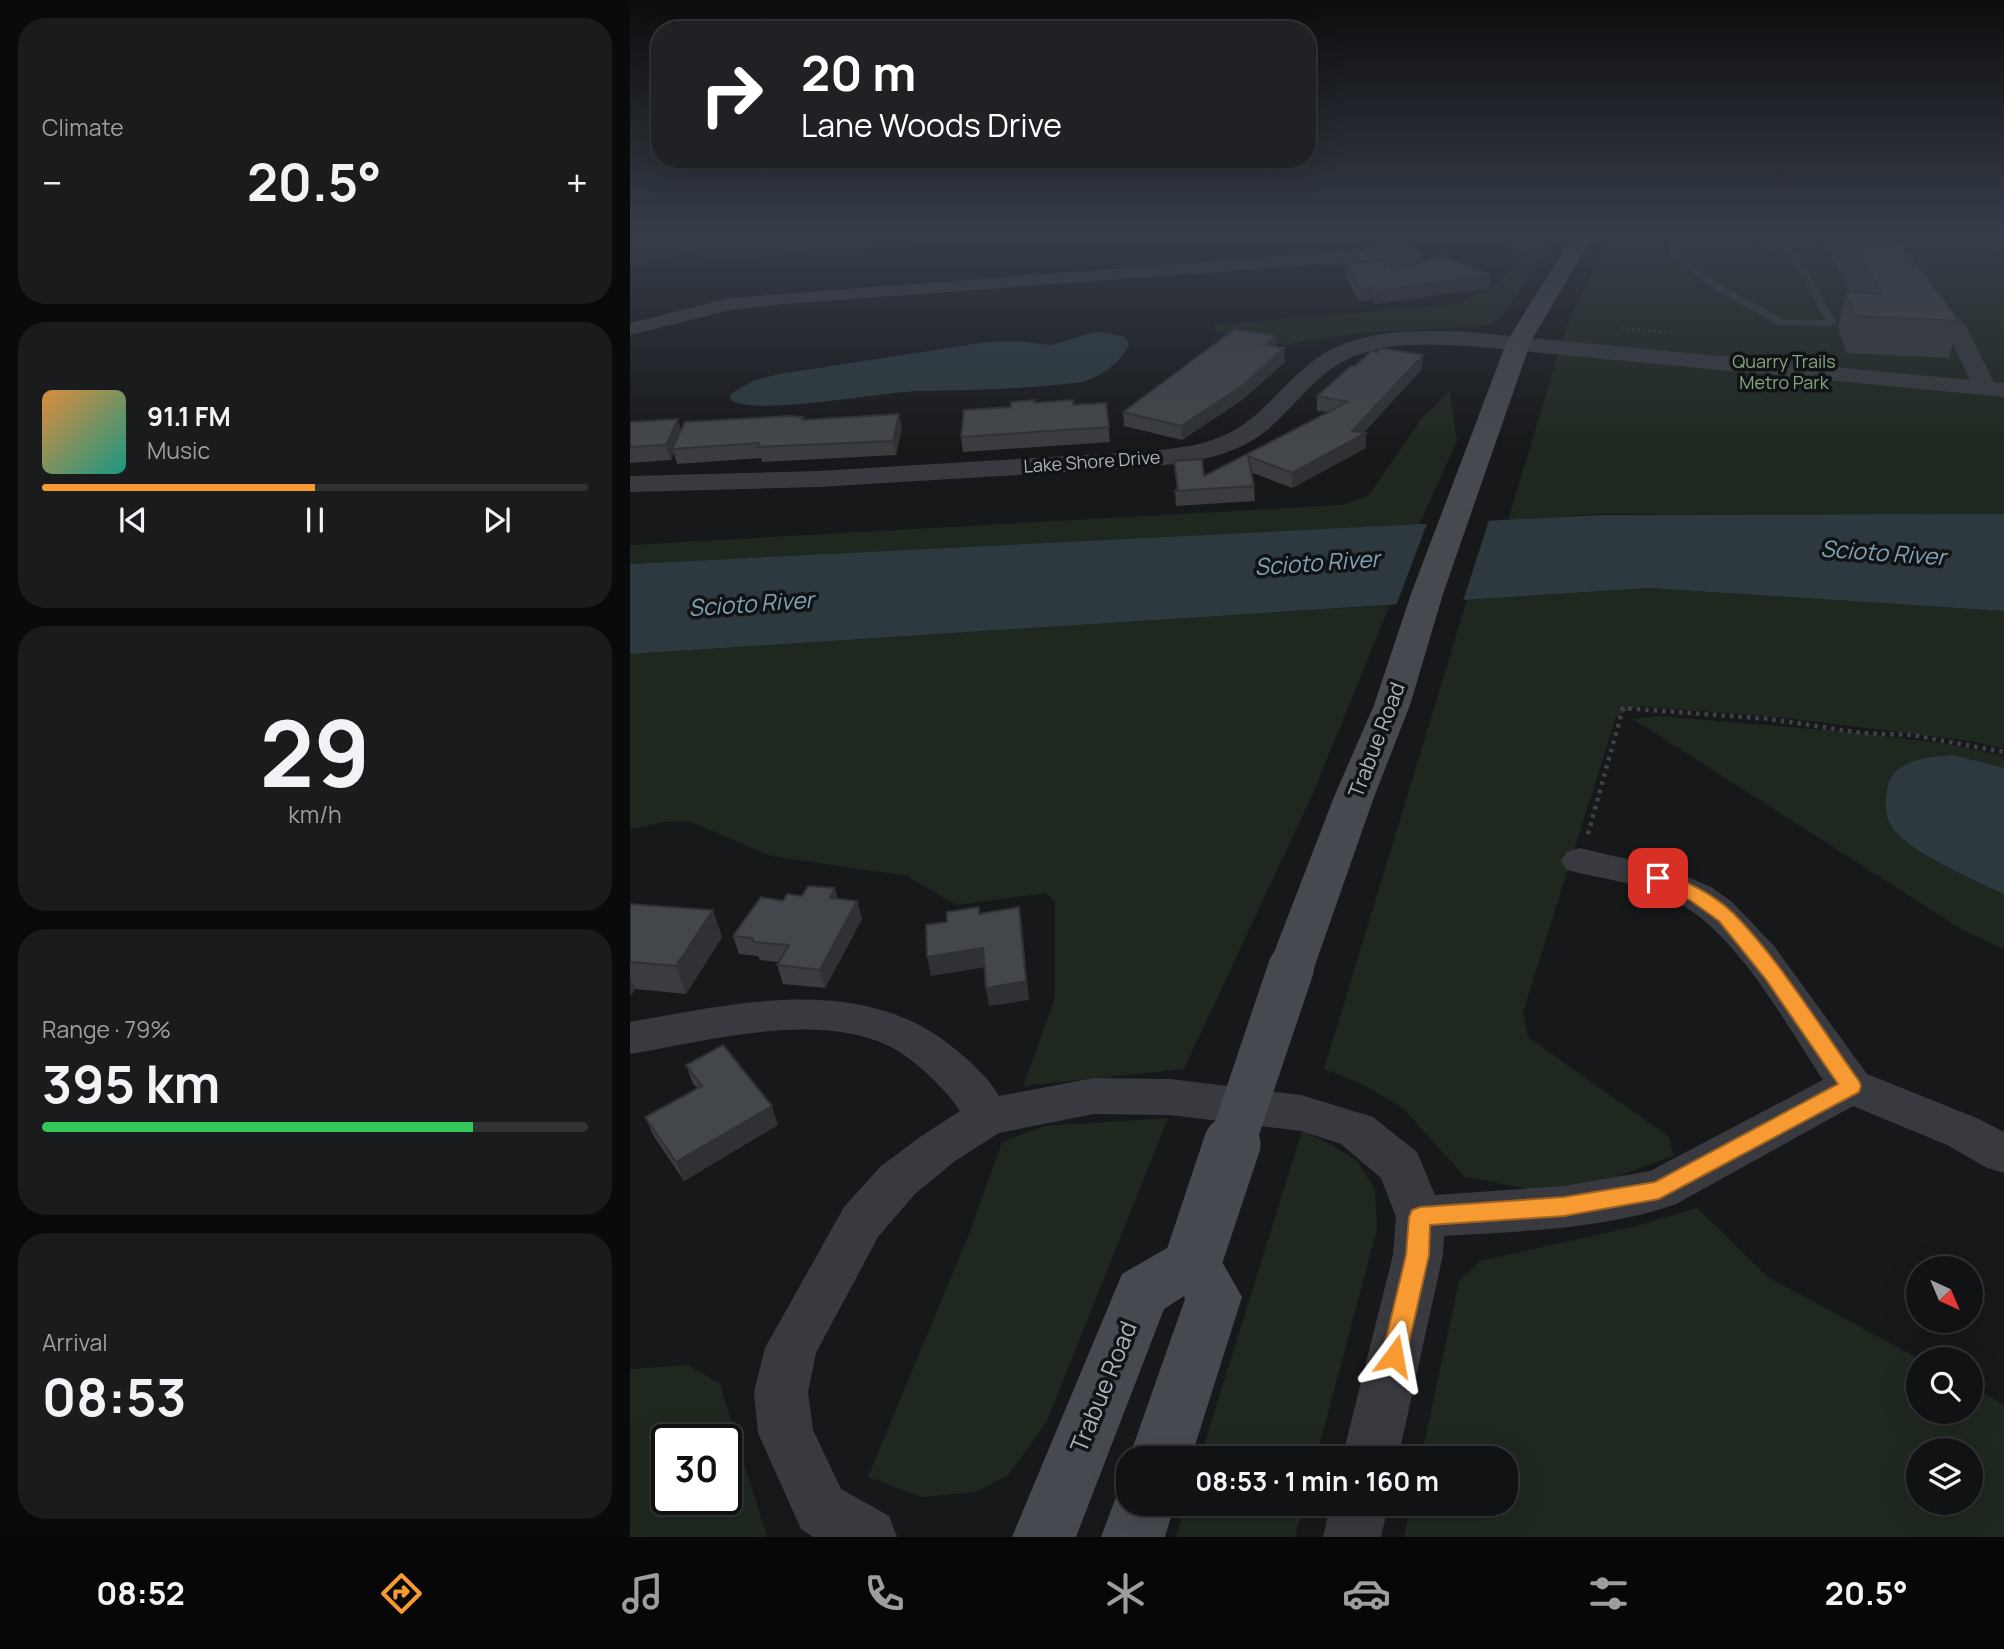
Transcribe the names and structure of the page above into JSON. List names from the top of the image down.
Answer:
{
  "streets": {
    "main road": ["Trabue Road"],
    "street": ["Lake Shore Drive"]
  },
  "crossings": [
    ["Lake Shore Drive", "Trabue Road"]
  ],
  "water": ["Scioto River"],
  "parks": ["Quarry Trails Metro Park"],
  "north": "bottom right",
  "page": {
    "tile": [
      "Climate",
      ["29", "km/h"],
      ["Range · 79%", "395 km"],
      ["Arrival", "08:53"]
    ],
    "turn": ["20 m", "Lane Woods Drive"],
    "heat": ["−", "20.5°", "+"],
    "song": ["91.1 FM", "Music"],
    "limit": "30",
    "trip": "08:53 · 1 min · 160 m",
    "tabs": ["08:52", "20.5°"]
  }
}
